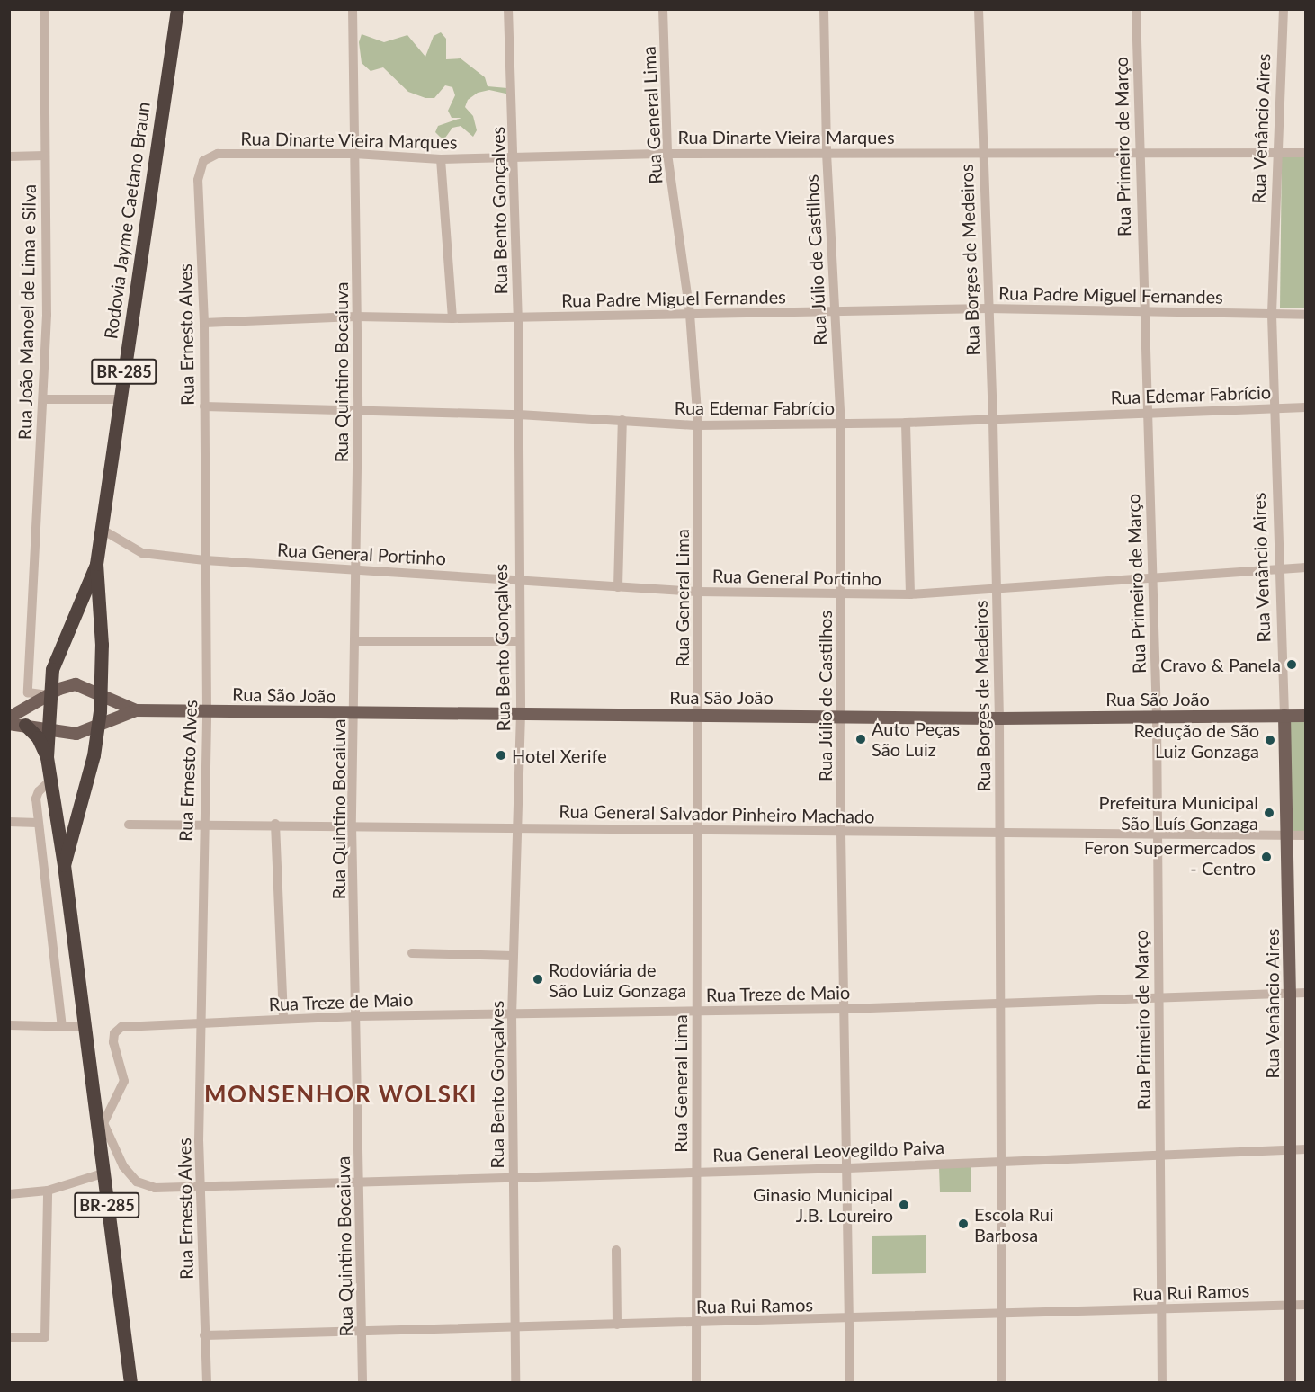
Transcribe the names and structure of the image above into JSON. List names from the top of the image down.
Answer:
{
  "streets": {
    "highway": ["Rodovia Jayme Caetano Braun", "BR-285"],
    "main road": ["Rua Venâncio Aires", "Rua São João"],
    "street": [
      "Rua General Lima",
      "Rua Dinarte Vieira Marques",
      "Rua Primeiro de Março",
      "Rua Bento Gonçalves",
      "Rua Júlio de Castilhos",
      "Rua Borges de Medeiros",
      "Rua Padre Miguel Fernandes",
      "Rua João Manoel de Lima e Silva",
      "Rua Ernesto Alves",
      "Rua Quintino Bocaiuva",
      "Rua Edemar Fabrício",
      "Rua General Portinho",
      "Rua General Salvador Pinheiro Machado",
      "Rua Treze de Maio",
      "Rua General Leovegildo Paiva",
      "Rua Rui Ramos"
    ]
  },
  "crossings": [
    ["Rua General Lima", "Rua Dinarte Vieira Marques"],
    ["Rua General Lima", "Rua Padre Miguel Fernandes"],
    ["Rua General Lima", "Rua Edemar Fabrício"],
    ["Rua General Lima", "Rua General Portinho"],
    ["Rua General Lima", "Rua São João"],
    ["Rua General Lima", "Rua General Salvador Pinheiro Machado"],
    ["Rua General Lima", "Rua Treze de Maio"],
    ["Rua General Lima", "Rua General Leovegildo Paiva"],
    ["Rua General Lima", "Rua Rui Ramos"],
    ["Rua Venâncio Aires", "Rua Dinarte Vieira Marques"],
    ["Rua Venâncio Aires", "Rua Padre Miguel Fernandes"],
    ["Rua Venâncio Aires", "Rua Edemar Fabrício"],
    ["Rua Venâncio Aires", "Rua General Portinho"],
    ["Rua Venâncio Aires", "Rua São João"],
    ["Rua Venâncio Aires", "Rua General Salvador Pinheiro Machado"],
    ["Rua Venâncio Aires", "Rua Treze de Maio"],
    ["Rua Venâncio Aires", "Rua General Leovegildo Paiva"],
    ["Rua Venâncio Aires", "Rua Rui Ramos"],
    ["Rua Dinarte Vieira Marques", "Rua Primeiro de Março"],
    ["Rua Dinarte Vieira Marques", "Rua Bento Gonçalves"],
    ["Rua Dinarte Vieira Marques", "Rua Júlio de Castilhos"],
    ["Rua Dinarte Vieira Marques", "Rua Borges de Medeiros"],
    ["Rua Dinarte Vieira Marques", "Rua Ernesto Alves"],
    ["Rua Dinarte Vieira Marques", "Rua Quintino Bocaiuva"],
    ["Rua Primeiro de Março", "Rua Padre Miguel Fernandes"],
    ["Rua Primeiro de Março", "Rua Edemar Fabrício"],
    ["Rua Primeiro de Março", "Rua General Portinho"],
    ["Rua Primeiro de Março", "Rua São João"],
    ["Rua Primeiro de Março", "Rua General Salvador Pinheiro Machado"],
    ["Rua Primeiro de Março", "Rua Treze de Maio"],
    ["Rua Primeiro de Março", "Rua General Leovegildo Paiva"],
    ["Rua Primeiro de Março", "Rua Rui Ramos"],
    ["Rua Bento Gonçalves", "Rua Padre Miguel Fernandes"],
    ["Rua Bento Gonçalves", "Rua Edemar Fabrício"],
    ["Rua Bento Gonçalves", "Rua General Portinho"],
    ["Rua Bento Gonçalves", "Rua São João"],
    ["Rua Bento Gonçalves", "Rua General Salvador Pinheiro Machado"],
    ["Rua Bento Gonçalves", "Rua Treze de Maio"],
    ["Rua Bento Gonçalves", "Rua General Leovegildo Paiva"],
    ["Rua Bento Gonçalves", "Rua Rui Ramos"],
    ["Rodovia Jayme Caetano Braun", "Rua João Manoel de Lima e Silva"],
    ["Rodovia Jayme Caetano Braun", "BR-285"],
    ["Rodovia Jayme Caetano Braun", "Rua General Portinho"],
    ["Rodovia Jayme Caetano Braun", "Rua São João"],
    ["Rua Júlio de Castilhos", "Rua Padre Miguel Fernandes"],
    ["Rua Júlio de Castilhos", "Rua Edemar Fabrício"],
    ["Rua Júlio de Castilhos", "Rua General Portinho"],
    ["Rua Júlio de Castilhos", "Rua São João"],
    ["Rua Júlio de Castilhos", "Rua General Salvador Pinheiro Machado"],
    ["Rua Júlio de Castilhos", "Rua Treze de Maio"],
    ["Rua Júlio de Castilhos", "Rua General Leovegildo Paiva"],
    ["Rua Júlio de Castilhos", "Rua Rui Ramos"],
    ["Rua Borges de Medeiros", "Rua Padre Miguel Fernandes"],
    ["Rua Borges de Medeiros", "Rua Edemar Fabrício"],
    ["Rua Borges de Medeiros", "Rua General Portinho"],
    ["Rua Borges de Medeiros", "Rua São João"],
    ["Rua Borges de Medeiros", "Rua General Salvador Pinheiro Machado"],
    ["Rua Borges de Medeiros", "Rua Treze de Maio"],
    ["Rua Borges de Medeiros", "Rua General Leovegildo Paiva"],
    ["Rua Borges de Medeiros", "Rua Rui Ramos"],
    ["Rua Padre Miguel Fernandes", "Rua Ernesto Alves"],
    ["Rua Padre Miguel Fernandes", "Rua Quintino Bocaiuva"],
    ["Rua João Manoel de Lima e Silva", "BR-285"],
    ["Rua João Manoel de Lima e Silva", "Rua São João"],
    ["Rua Ernesto Alves", "Rua Edemar Fabrício"],
    ["Rua Ernesto Alves", "Rua General Portinho"],
    ["Rua Ernesto Alves", "Rua São João"],
    ["Rua Ernesto Alves", "Rua General Salvador Pinheiro Machado"],
    ["Rua Ernesto Alves", "Rua Treze de Maio"],
    ["Rua Ernesto Alves", "Rua General Leovegildo Paiva"],
    ["Rua Ernesto Alves", "Rua Rui Ramos"],
    ["BR-285", "Rua São João"],
    ["BR-285", "Rua Treze de Maio"],
    ["BR-285", "Rua General Leovegildo Paiva"],
    ["Rua Quintino Bocaiuva", "Rua Edemar Fabrício"],
    ["Rua Quintino Bocaiuva", "Rua General Portinho"],
    ["Rua Quintino Bocaiuva", "Rua São João"],
    ["Rua Quintino Bocaiuva", "Rua General Salvador Pinheiro Machado"],
    ["Rua Quintino Bocaiuva", "Rua Treze de Maio"],
    ["Rua Quintino Bocaiuva", "Rua General Leovegildo Paiva"],
    ["Rua Quintino Bocaiuva", "Rua Rui Ramos"],
    ["Rua Treze de Maio", "Rua General Leovegildo Paiva"]
  ],
  "districts": ["MONSENHOR WOLSKI"],
  "places": [
    "Cravo & Panela",
    "Auto Peças São Luiz",
    "Redução de São Luiz Gonzaga",
    "Hotel Xerife",
    "Prefeitura Municipal São Luís Gonzaga",
    "Feron Supermercados - Centro",
    "Rodoviária de São Luiz Gonzaga",
    "Ginasio Municipal J.B. Loureiro",
    "Escola Rui Barbosa"
  ]
}
